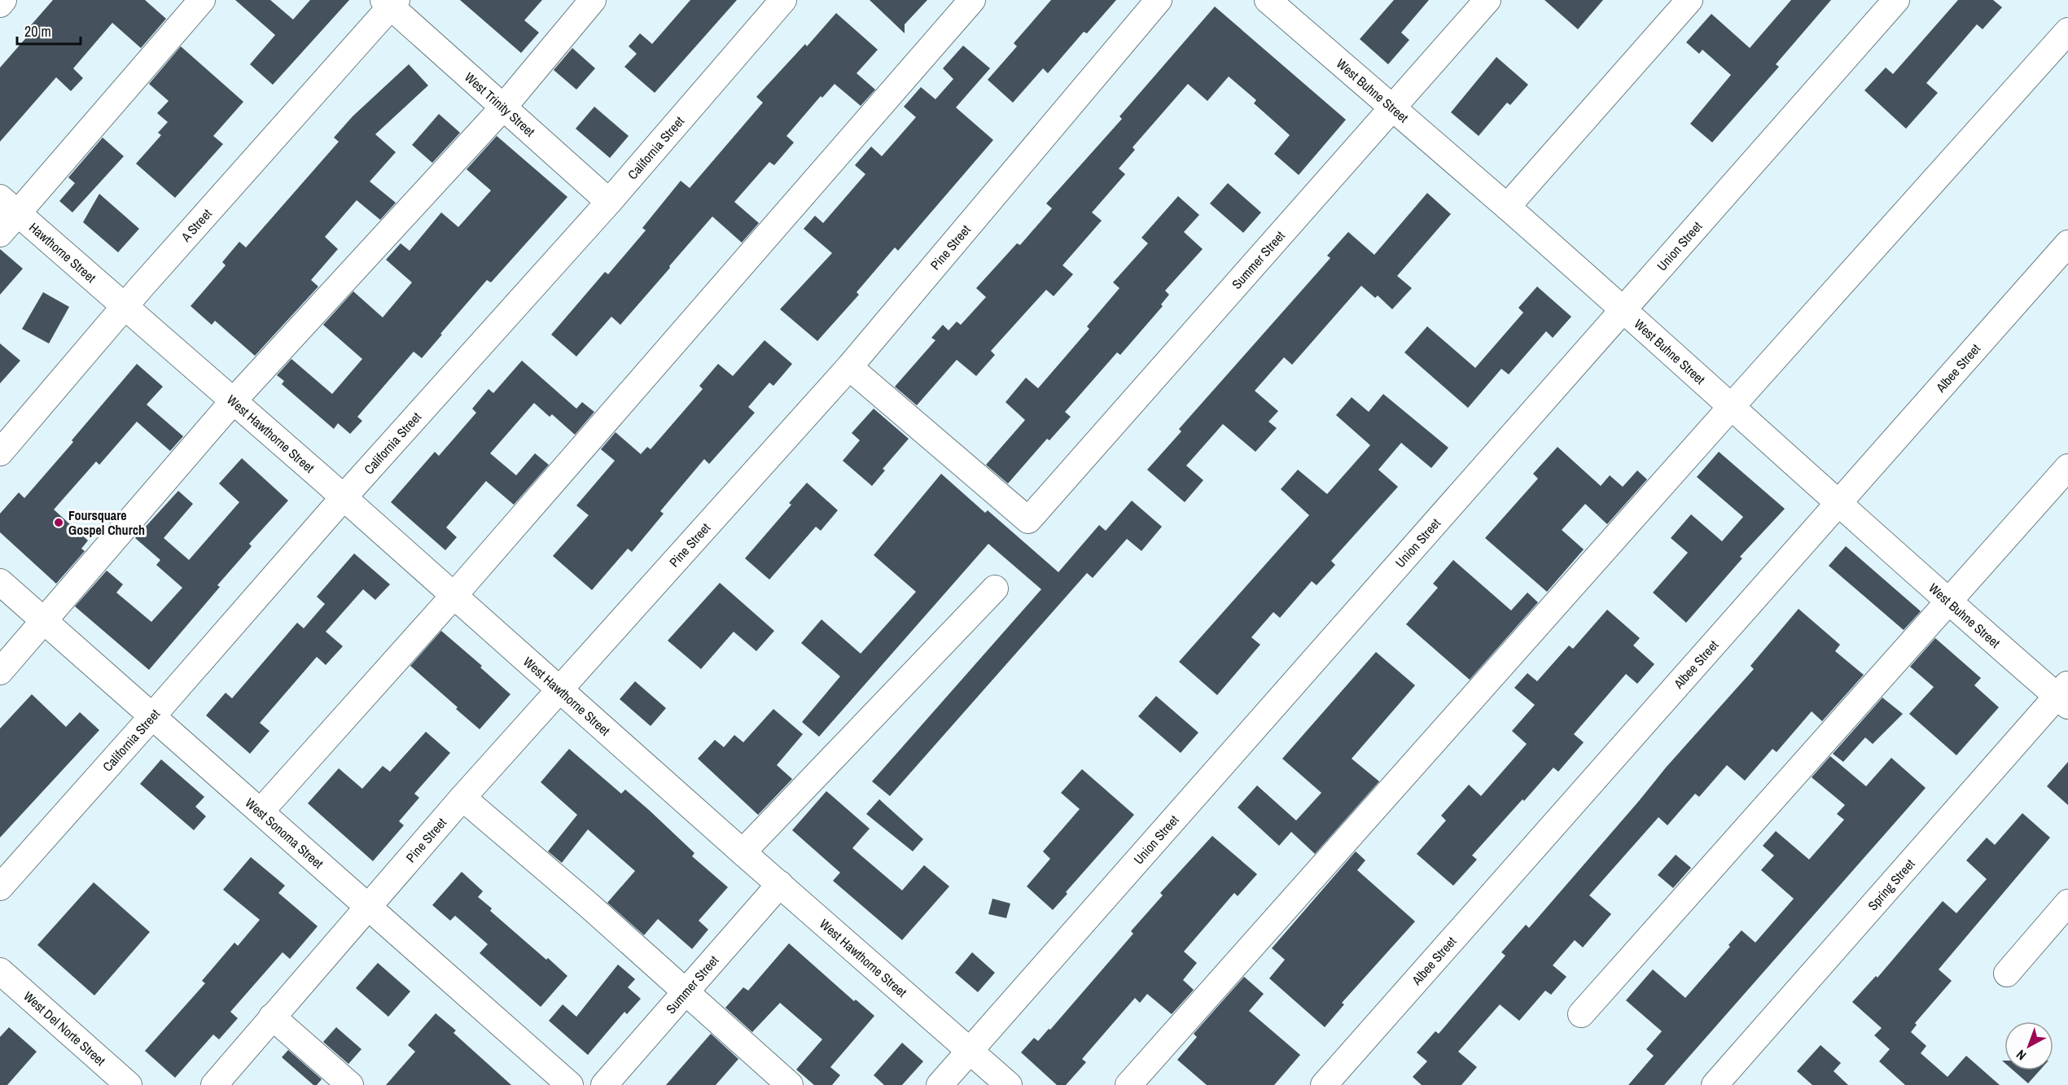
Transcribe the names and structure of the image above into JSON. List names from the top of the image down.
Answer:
{
  "streets": {
    "street": [
      "West Buhne Street",
      "West Trinity Street",
      "California Street",
      "A Street",
      "Union Street",
      "Pine Street",
      "Hawthorne Street",
      "Summer Street",
      "Albee Street",
      "West Hawthorne Street",
      "West Sonoma Street",
      "Spring Street",
      "West Del Norte Street"
    ]
  },
  "crossings": [
    ["West Buhne Street", "Union Street"],
    ["West Buhne Street", "Summer Street"],
    ["West Buhne Street", "Albee Street"],
    ["West Buhne Street", "Spring Street"],
    ["West Trinity Street", "California Street"],
    ["West Trinity Street", "A Street"],
    ["California Street", "West Hawthorne Street"],
    ["California Street", "West Sonoma Street"],
    ["A Street", "Hawthorne Street"],
    ["A Street", "West Hawthorne Street"],
    ["Union Street", "West Hawthorne Street"],
    ["Pine Street", "Summer Street"],
    ["Pine Street", "West Hawthorne Street"],
    ["Pine Street", "West Sonoma Street"],
    ["Hawthorne Street", "West Hawthorne Street"],
    ["Summer Street", "West Hawthorne Street"]
  ],
  "places": ["Foursquare Gospel Church"],
  "scale_bar": "20 m",
  "north": "bottom left"
}
